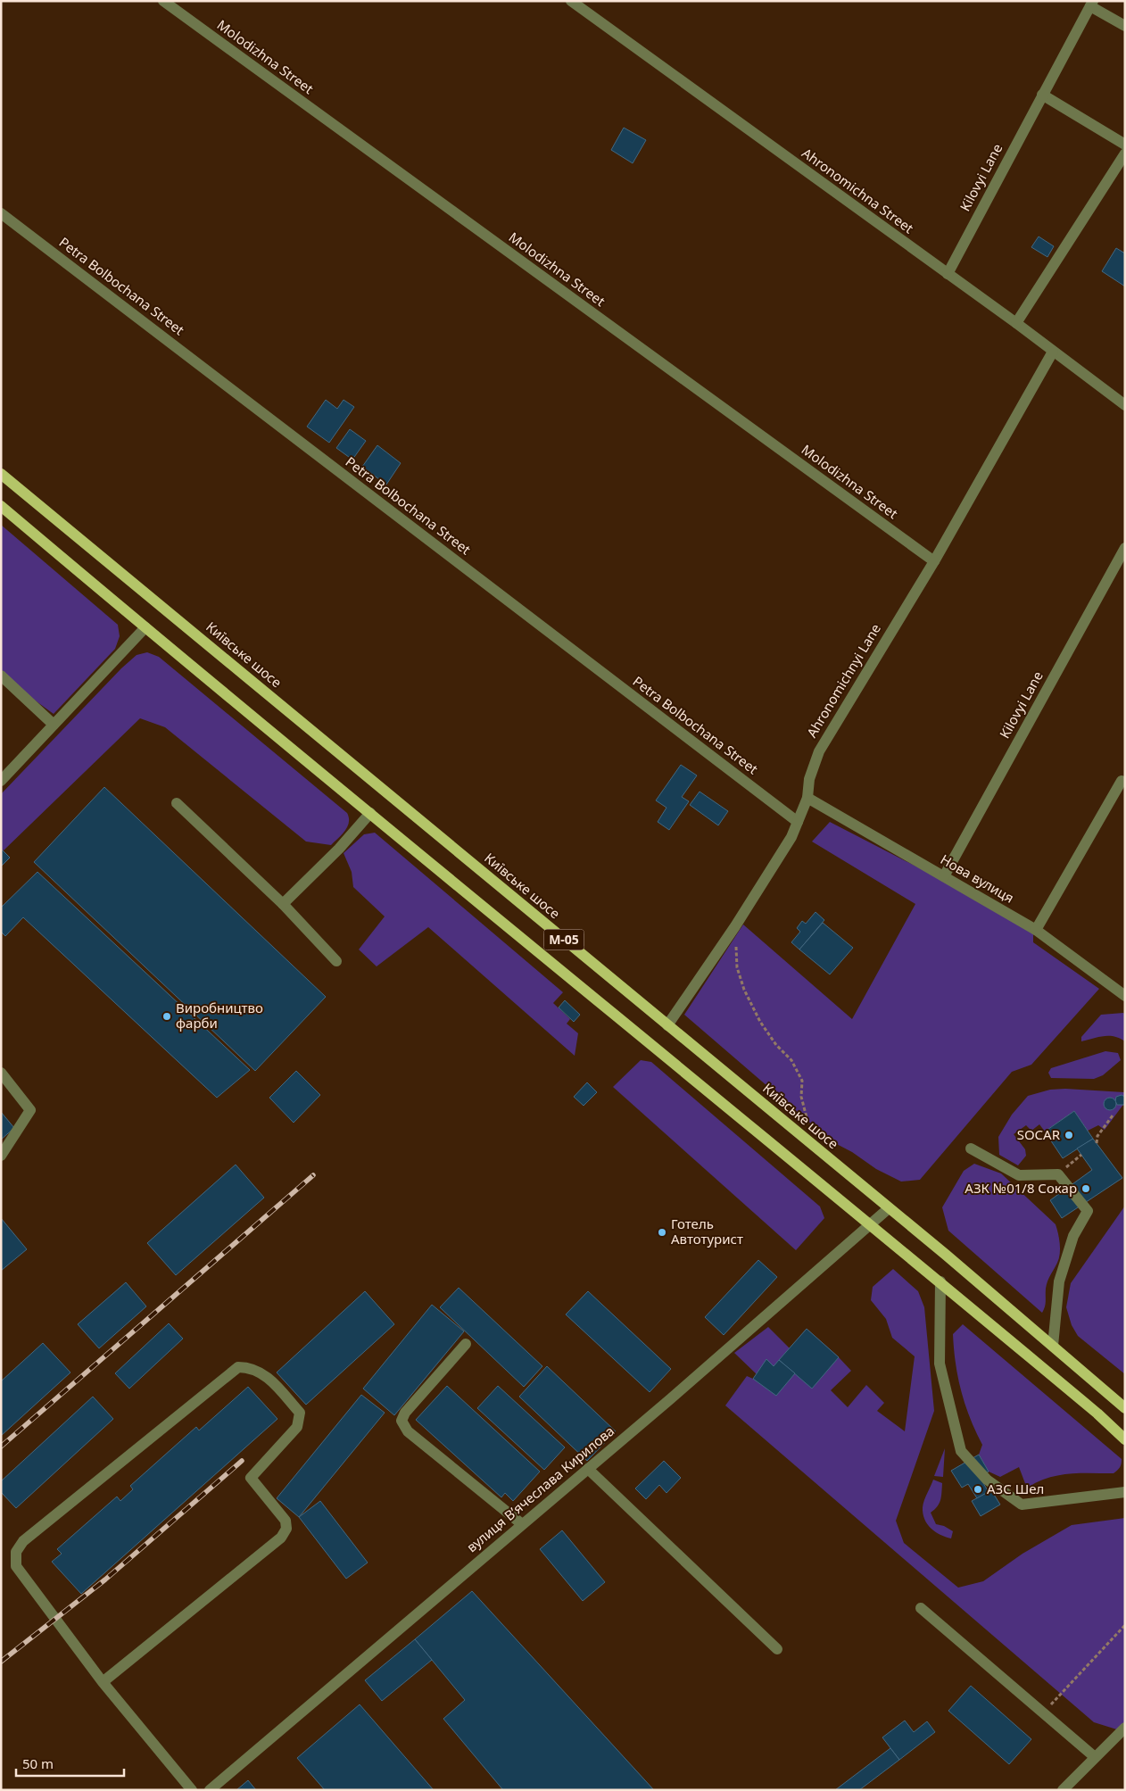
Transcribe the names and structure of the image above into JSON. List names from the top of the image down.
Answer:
{
  "streets": {
    "main road": ["Київське шосе", "М-05"],
    "street": [
      "Molodizhna Street",
      "Kilovyi Lane",
      "Ahronomichna Street",
      "Petra Bolbochana Street",
      "Ahronomichnyi Lane",
      "Нова вулиця",
      "вулиця Вʼячеслава Кирилова"
    ]
  },
  "crossings": [
    ["Molodizhna Street", "Ahronomichnyi Lane"],
    ["Kilovyi Lane", "Ahronomichna Street"],
    ["Kilovyi Lane", "Нова вулиця"],
    ["Ahronomichna Street", "Ahronomichnyi Lane"],
    ["Petra Bolbochana Street", "Ahronomichnyi Lane"],
    ["Київське шосе", "Ahronomichnyi Lane"],
    ["Київське шосе", "вулиця Вʼячеслава Кирилова"],
    ["Ahronomichnyi Lane", "Нова вулиця"],
    ["М-05", "вулиця Вʼячеслава Кирилова"]
  ],
  "places": [
    "Виробництво фарби",
    "SOCAR",
    "АЗК №01/8 Сокар",
    "Готель Автотурист",
    "АЗС Шел"
  ],
  "scale_bar": "50 m"
}
